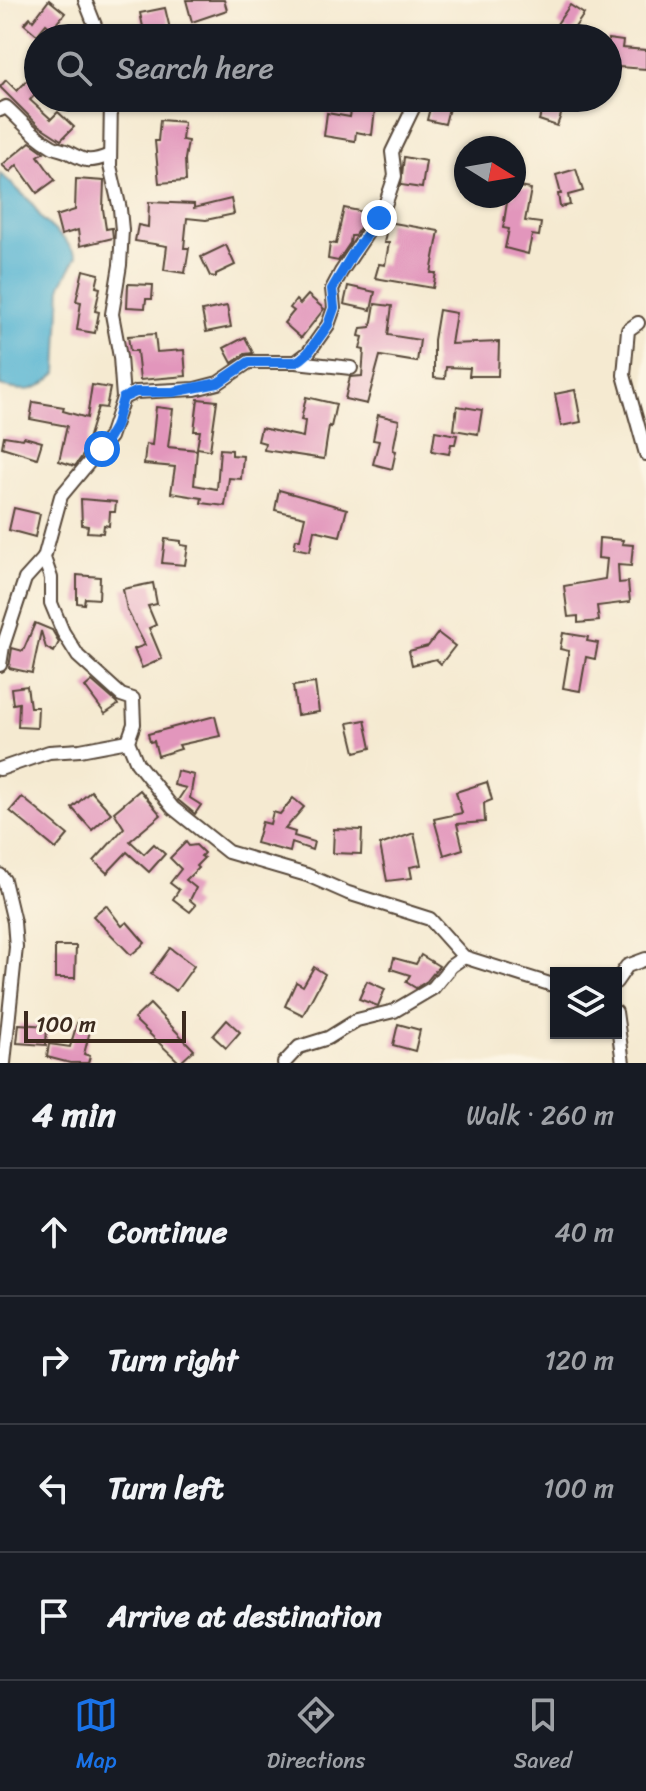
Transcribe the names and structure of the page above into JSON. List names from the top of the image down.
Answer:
{
  "scale_bar": "100 m",
  "north": "right",
  "page": {
    "search": "Search here",
    "scale": "100 m",
    "heading": ["4 min", "Walk · 260 m"],
    "list": [
      ["Continue", "40 m"],
      ["Turn right", "120 m"],
      ["Turn left", "100 m"],
      "Arrive at destination"
    ],
    "nav": ["Map", "Directions", "Saved"]
  }
}
